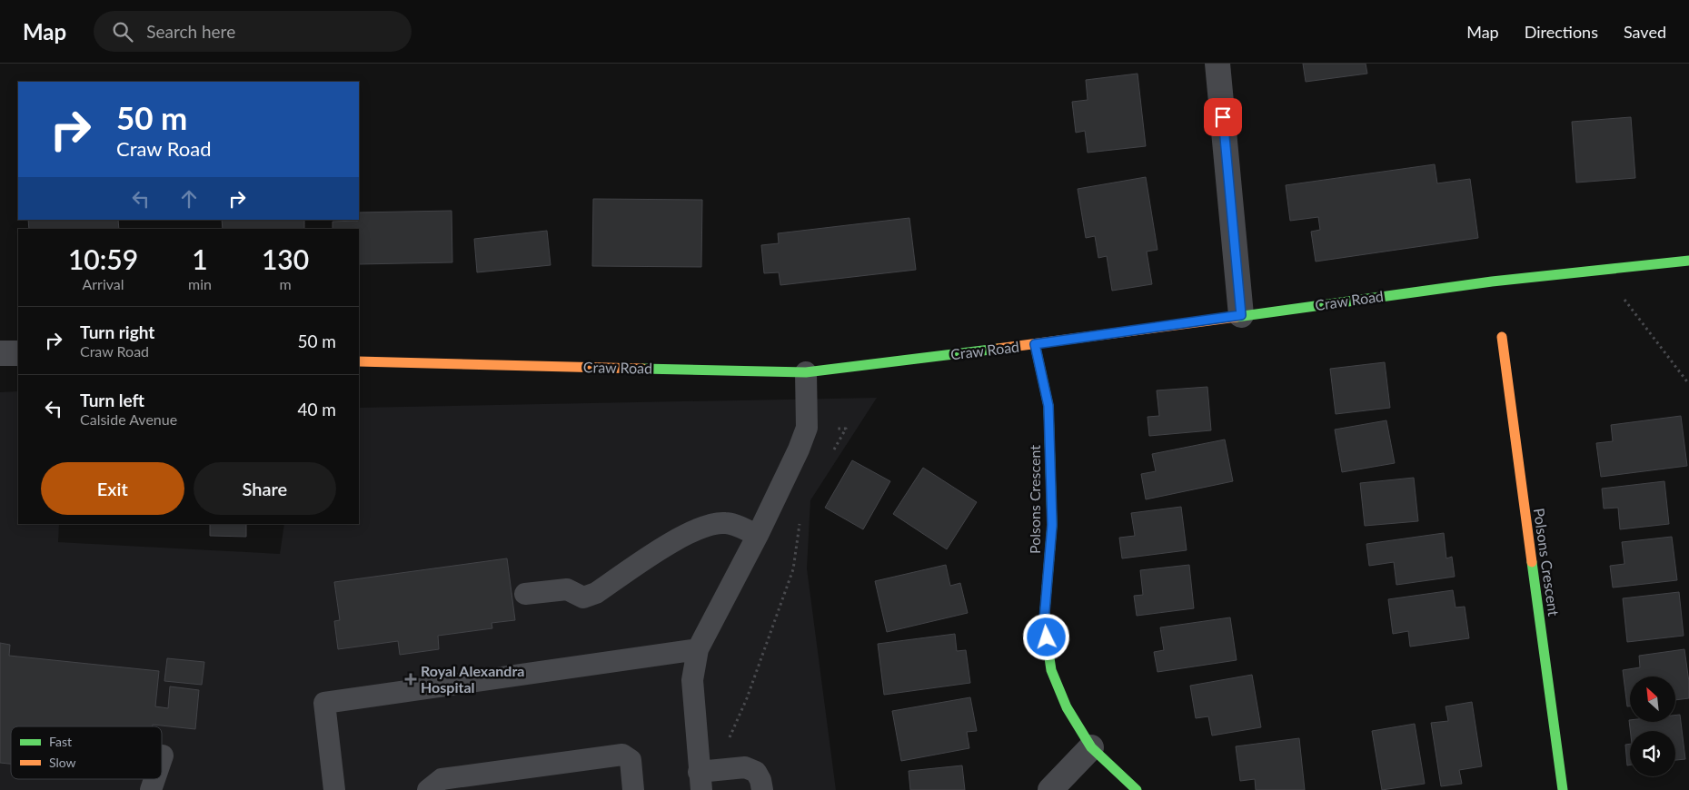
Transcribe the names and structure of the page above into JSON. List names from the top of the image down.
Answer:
{
  "streets": {
    "street": ["Craw Road", "Polsons Crescent"]
  },
  "crossings": [
    ["Craw Road", "Polsons Crescent"]
  ],
  "places": {
    "health": ["Royal Alexandra Hospital"]
  },
  "legend": ["Fast", "Slow"],
  "north": "top left",
  "page": {
    "header": "Map",
    "search": "Search here",
    "nav": ["Map", "Directions", "Saved"],
    "turn": ["50 m", "Craw Road"],
    "eta": [
      "10:59",
      "Arrival",
      "1",
      "min",
      "130",
      "m"
    ],
    "list": [
      {
        "name": "Turn right",
        "note": "Craw Road",
        "value": "50 m"
      },
      {
        "name": "Turn left",
        "note": "Calside Avenue",
        "value": "40 m"
      }
    ],
    "buttons": ["Exit", "Share"]
  }
}
